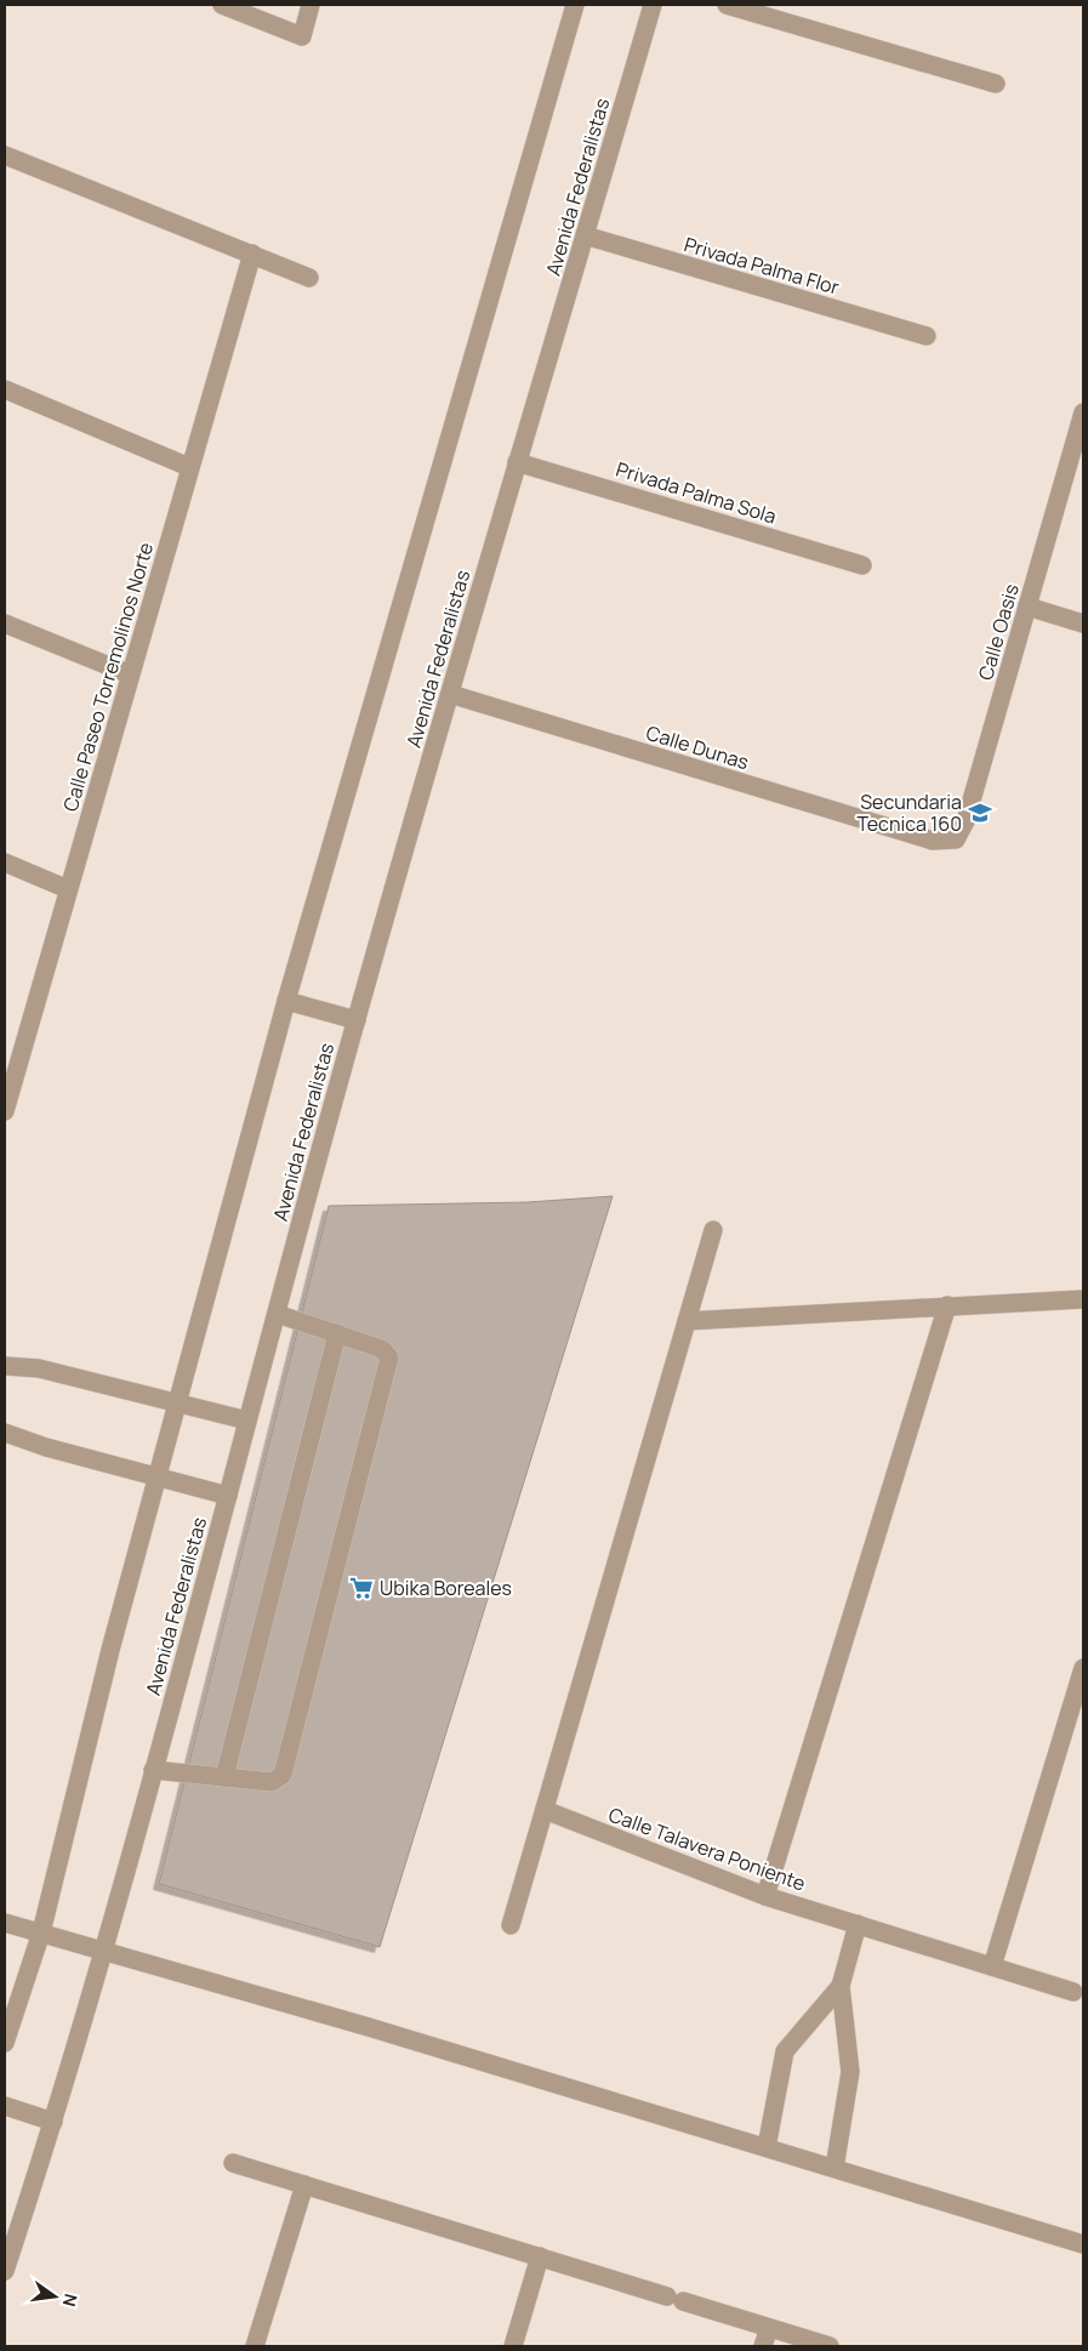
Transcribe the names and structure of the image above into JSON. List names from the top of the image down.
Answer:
{
  "streets": {
    "street": [
      "Avenida Federalistas",
      "Privada Palma Flor",
      "Privada Palma Sola",
      "Calle Oasis",
      "Calle Paseo Torremolinos Norte",
      "Calle Dunas",
      "Calle Talavera Poniente"
    ]
  },
  "crossings": [
    ["Avenida Federalistas", "Privada Palma Flor"],
    ["Avenida Federalistas", "Privada Palma Sola"],
    ["Avenida Federalistas", "Calle Dunas"],
    ["Calle Oasis", "Calle Dunas"]
  ],
  "places": {
    "school or university": ["Secundaria Tecnica 160"],
    "supermarket": ["Ubika Boreales"]
  },
  "north": "right"
}
